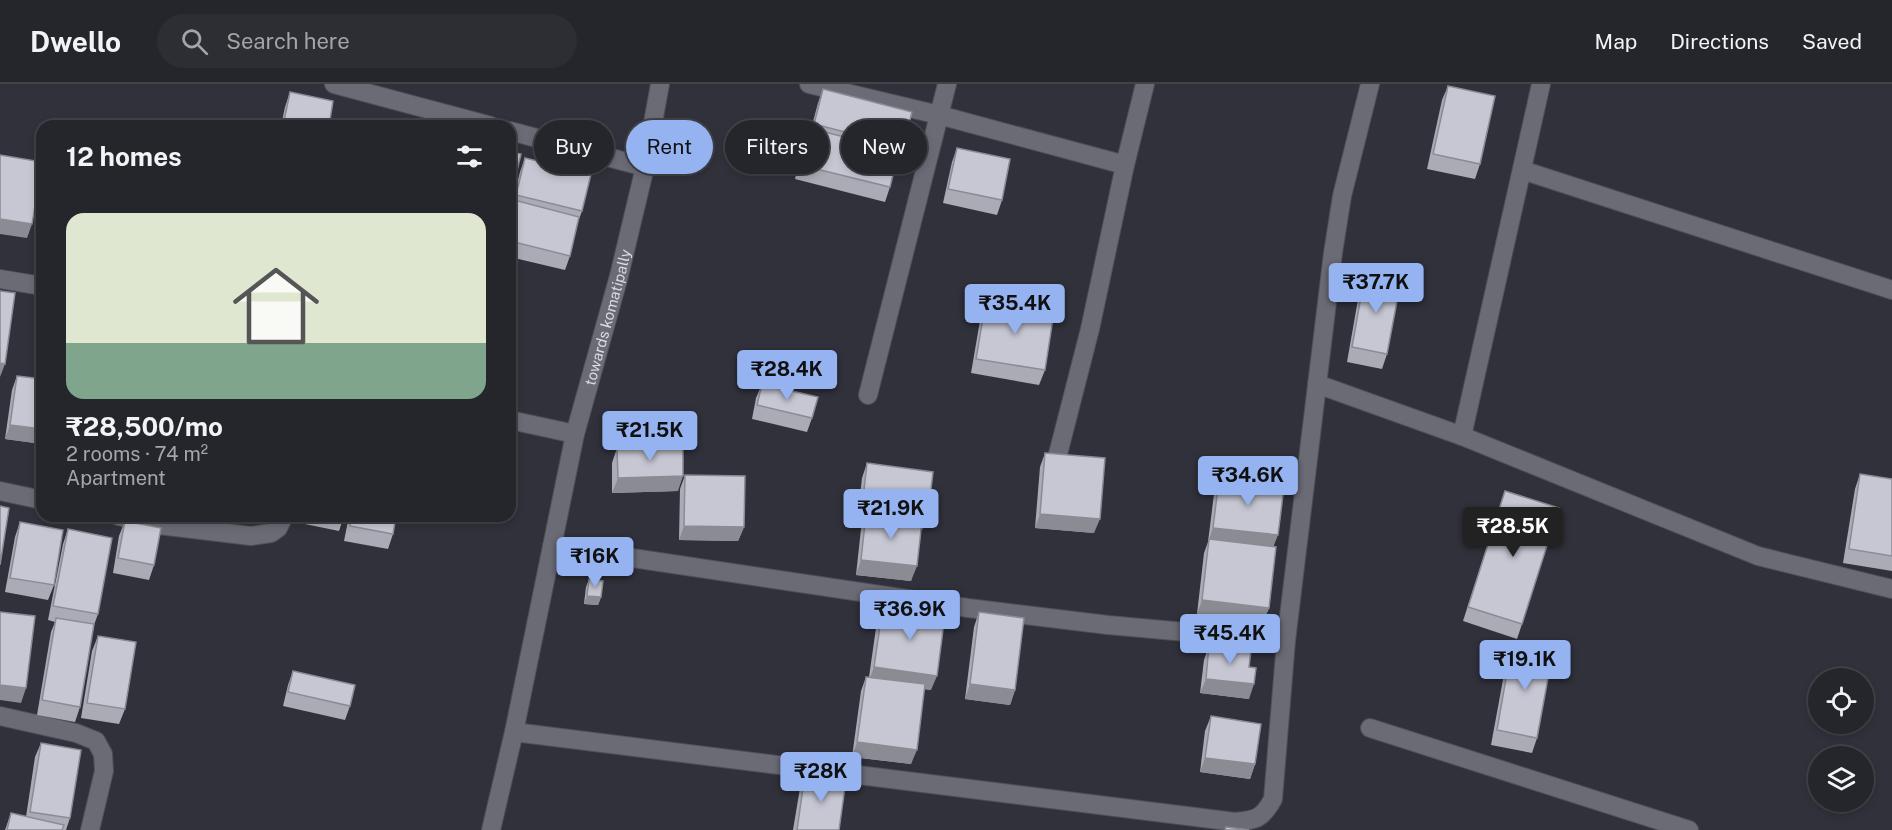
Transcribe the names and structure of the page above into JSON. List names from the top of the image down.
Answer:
{
  "streets": {
    "street": ["towards komatipally"]
  },
  "page": {
    "header": "Dwello",
    "search": "Search here",
    "nav": ["Map", "Directions", "Saved"],
    "chip": [
      "Buy",
      "Rent",
      "Filters",
      "New"
    ],
    "heading": "12 homes",
    "list": [
      {
        "name": "₹28,500/mo",
        "note": "2 rooms · 74 m² · Apartment"
      }
    ],
    "price": [
      "₹37.7K",
      "₹35.4K",
      "₹28.4K",
      "₹21.5K",
      "₹34.6K",
      "₹21.9K",
      "₹28.5K",
      "₹16K",
      "₹36.9K",
      "₹45.4K",
      "₹19.1K",
      "₹28K"
    ]
  }
}
